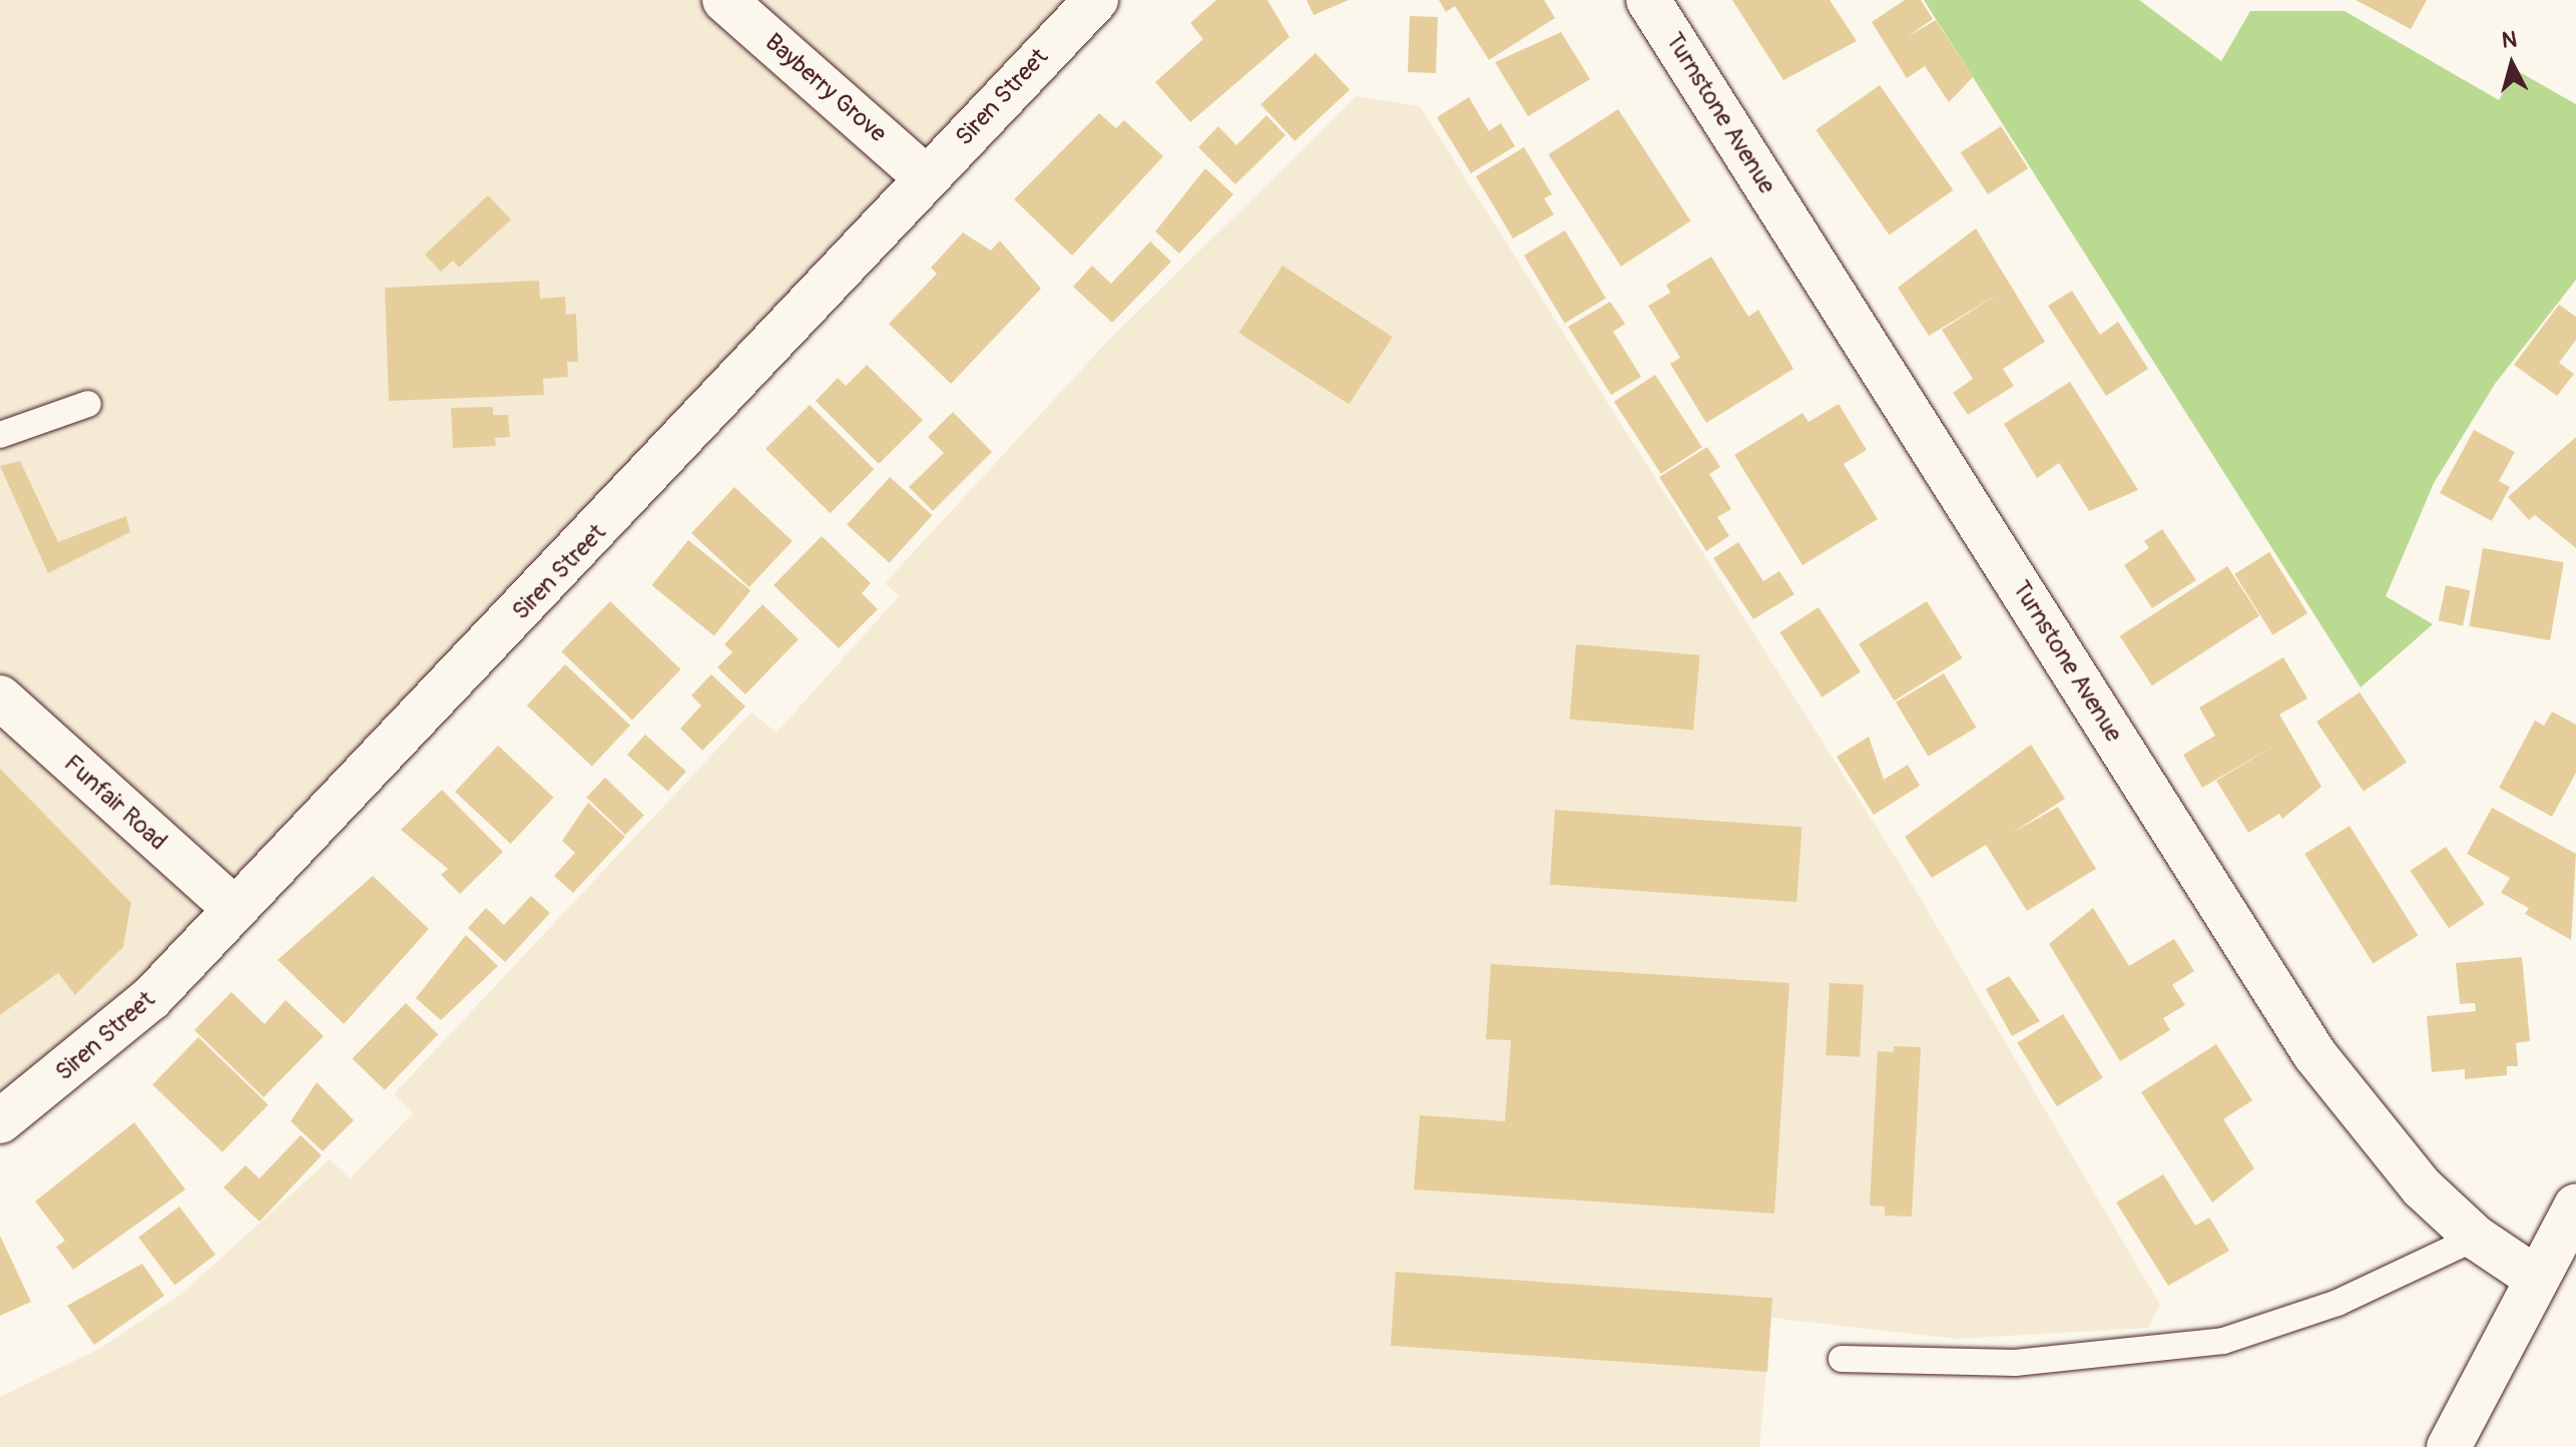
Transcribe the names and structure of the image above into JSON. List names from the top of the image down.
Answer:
{
  "streets": {
    "street": [
      "Bayberry Grove",
      "Siren Street",
      "Turnstone Avenue",
      "Funfair Road"
    ]
  },
  "crossings": [
    ["Bayberry Grove", "Siren Street"],
    ["Siren Street", "Funfair Road"]
  ],
  "north": "top"
}
